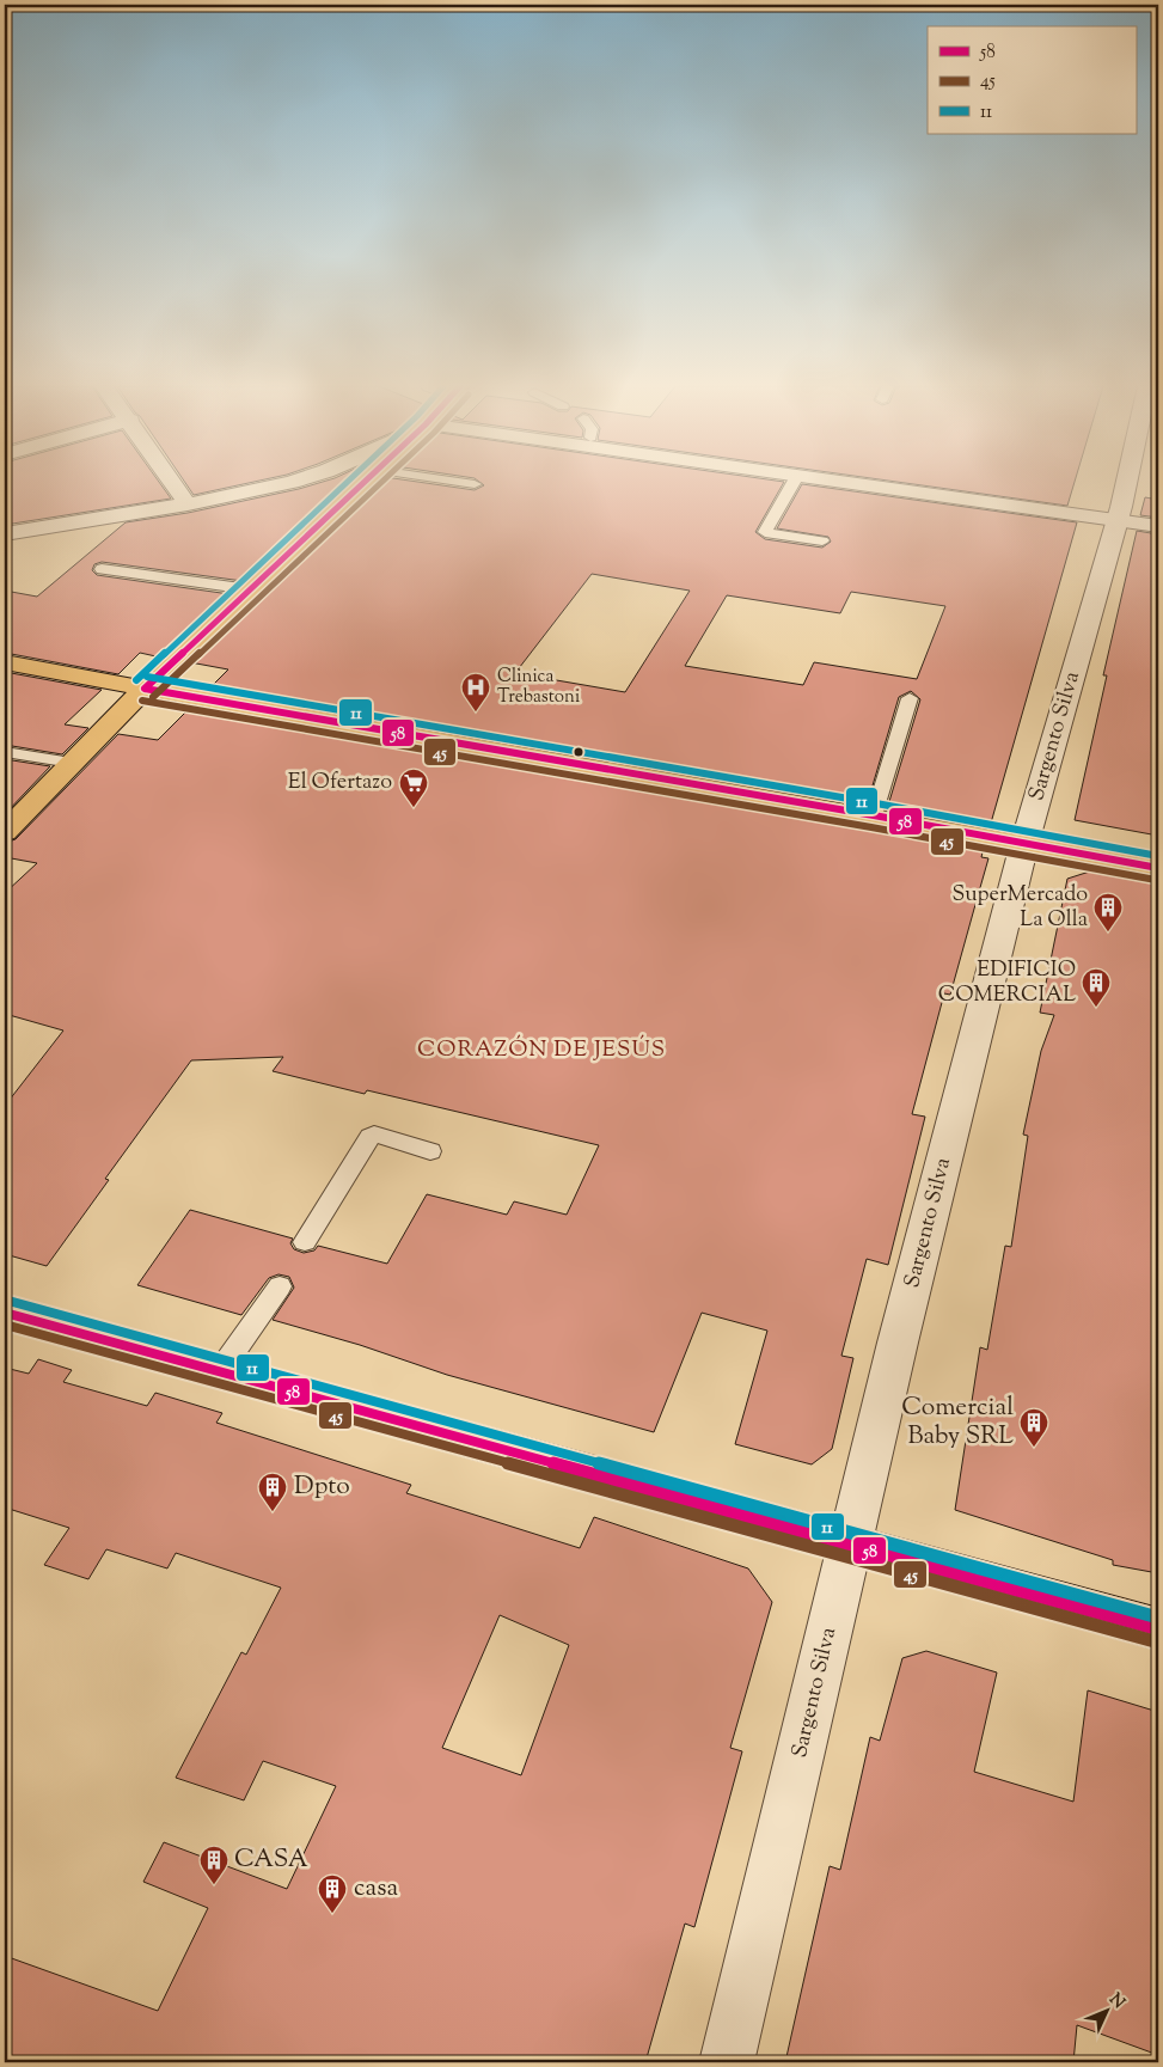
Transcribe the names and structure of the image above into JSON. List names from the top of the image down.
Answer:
{
  "streets": {
    "street": ["Sargento Silva"]
  },
  "districts": ["CORAZÓN DE JESÚS"],
  "places": {
    "hospital": ["Clinica Trebastoni"],
    "supermarket": ["El Ofertazo"],
    "building": [
      "SuperMercado La Olla",
      "EDIFICIO COMERCIAL",
      "Comercial Baby SRL",
      "Dpto",
      "CASA",
      "casa"
    ]
  },
  "lines": ["transit line 58", "transit line 45", "transit line 11"],
  "legend": ["58", "45", "11"],
  "north": "top right"
}
